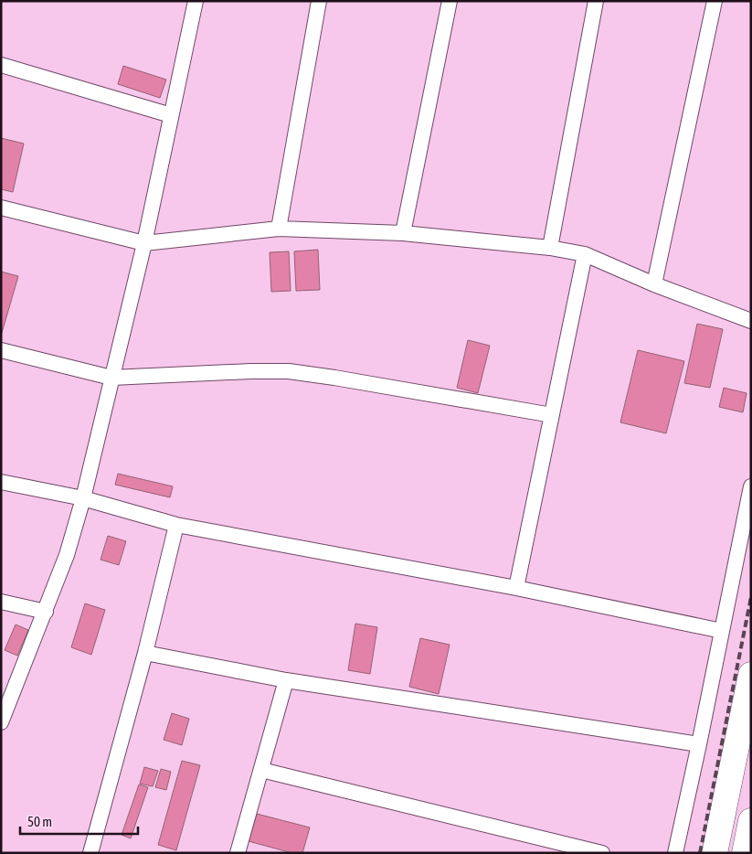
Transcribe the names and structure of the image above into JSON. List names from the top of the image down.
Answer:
{
  "scale_bar": "50 m"
}
